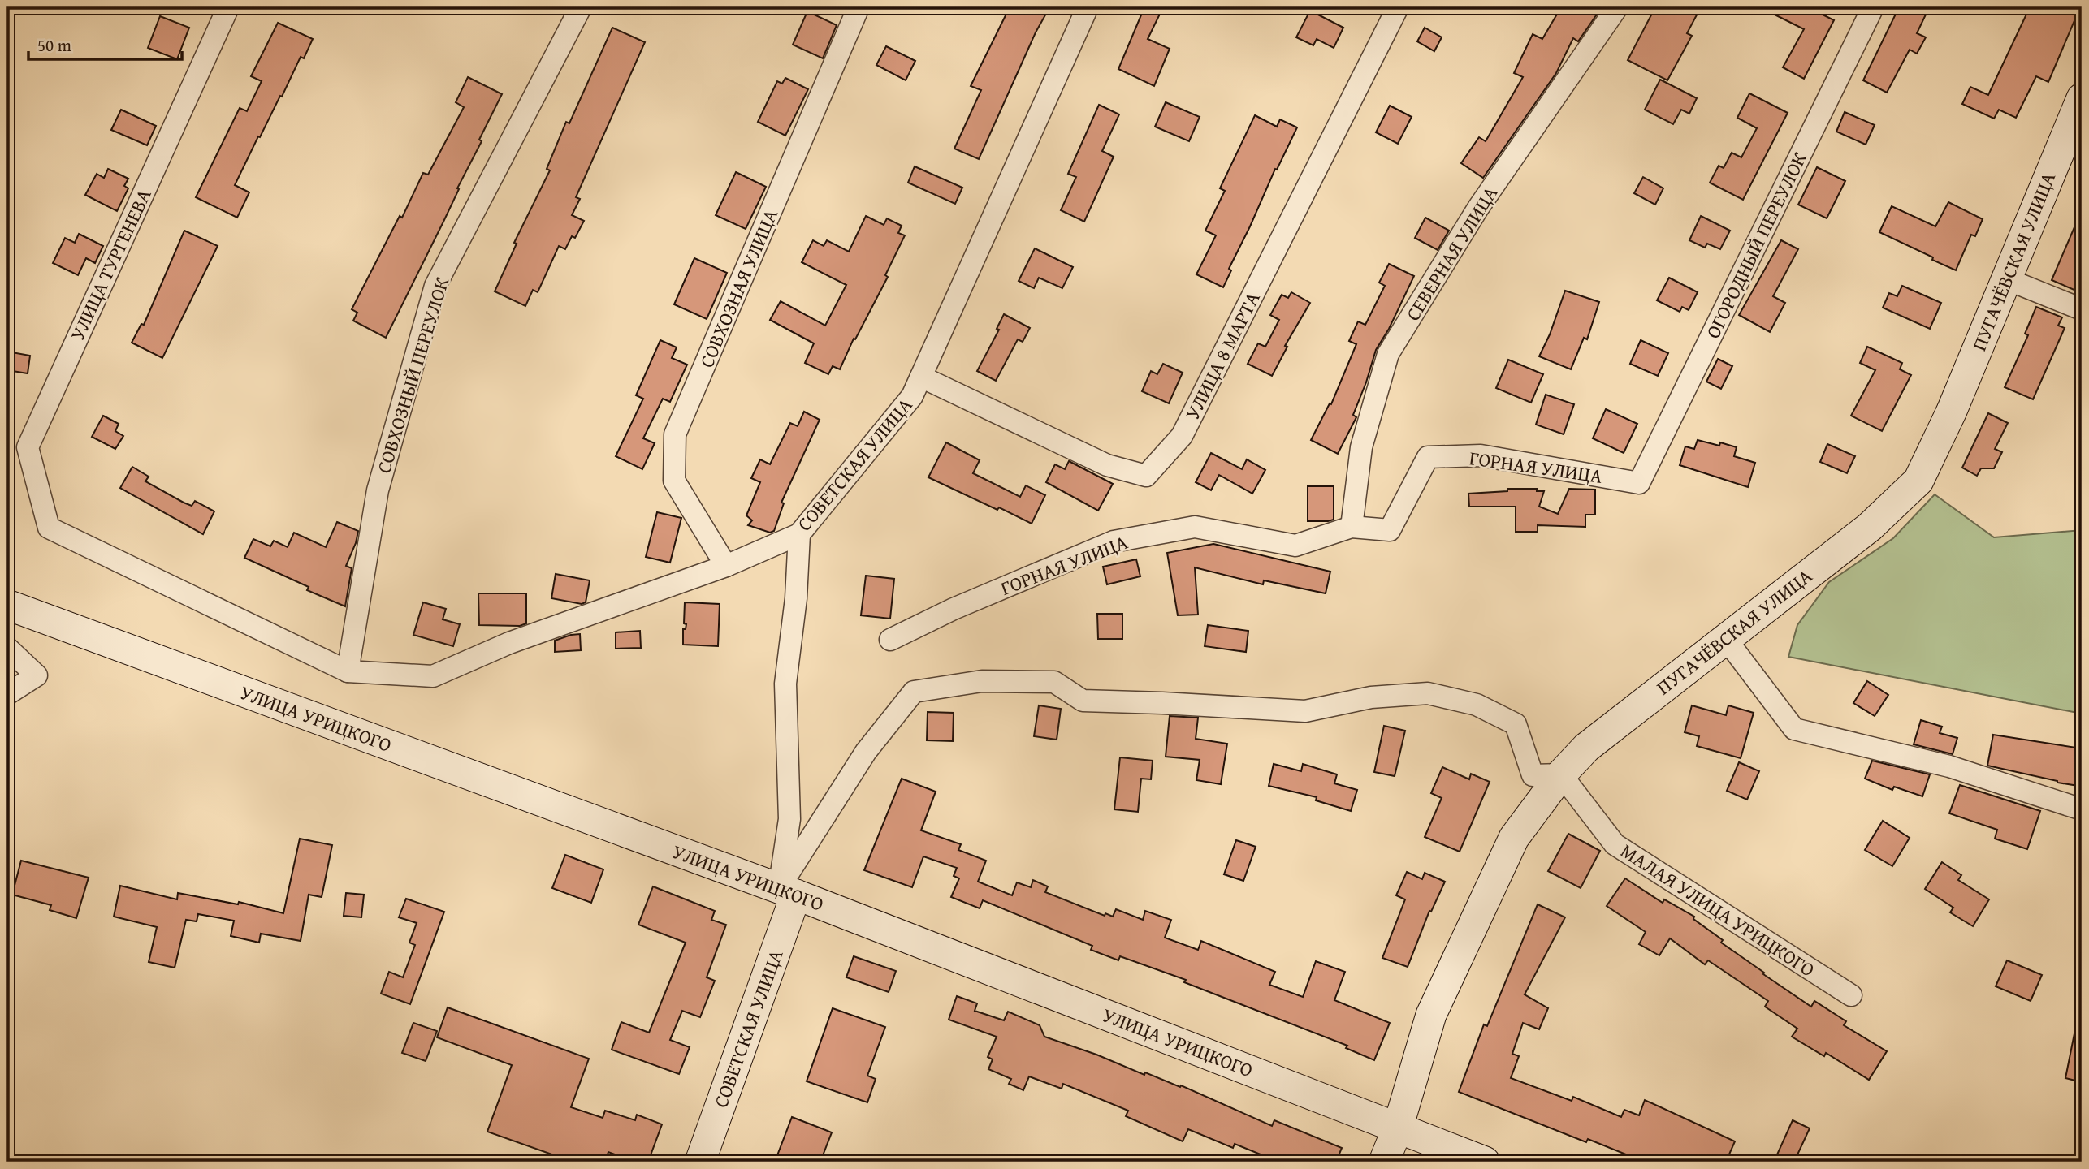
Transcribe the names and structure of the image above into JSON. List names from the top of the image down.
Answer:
{
  "streets": {
    "main road": ["ПУГАЧЁВСКАЯ УЛИЦА", "СОВЕТСКАЯ УЛИЦА", "УЛИЦА УРИЦКОГО"],
    "street": [
      "ОГОРОДНЫЙ ПЕРЕУЛОК",
      "СЕВЕРНАЯ УЛИЦА",
      "УЛИЦА ТУРГЕНЕВА",
      "СОВХОЗНАЯ УЛИЦА",
      "УЛИЦА 8 МАРТА",
      "СОВХОЗНЫЙ ПЕРЕУЛОК",
      "ГОРНАЯ УЛИЦА",
      "МАЛАЯ УЛИЦА УРИЦКОГО"
    ]
  },
  "crossings": [
    ["ОГОРОДНЫЙ ПЕРЕУЛОК", "ГОРНАЯ УЛИЦА"],
    ["СЕВЕРНАЯ УЛИЦА", "ГОРНАЯ УЛИЦА"],
    ["ПУГАЧЁВСКАЯ УЛИЦА", "УЛИЦА УРИЦКОГО"],
    ["ПУГАЧЁВСКАЯ УЛИЦА", "МАЛАЯ УЛИЦА УРИЦКОГО"],
    ["УЛИЦА ТУРГЕНЕВА", "СОВХОЗНЫЙ ПЕРЕУЛОК"],
    ["УЛИЦА ТУРГЕНЕВА", "СОВЕТСКАЯ УЛИЦА"],
    ["СОВХОЗНАЯ УЛИЦА", "СОВЕТСКАЯ УЛИЦА"],
    ["УЛИЦА 8 МАРТА", "СОВЕТСКАЯ УЛИЦА"],
    ["СОВХОЗНЫЙ ПЕРЕУЛОК", "СОВЕТСКАЯ УЛИЦА"],
    ["СОВЕТСКАЯ УЛИЦА", "УЛИЦА УРИЦКОГО"]
  ],
  "scale_bar": "50 m"
}
